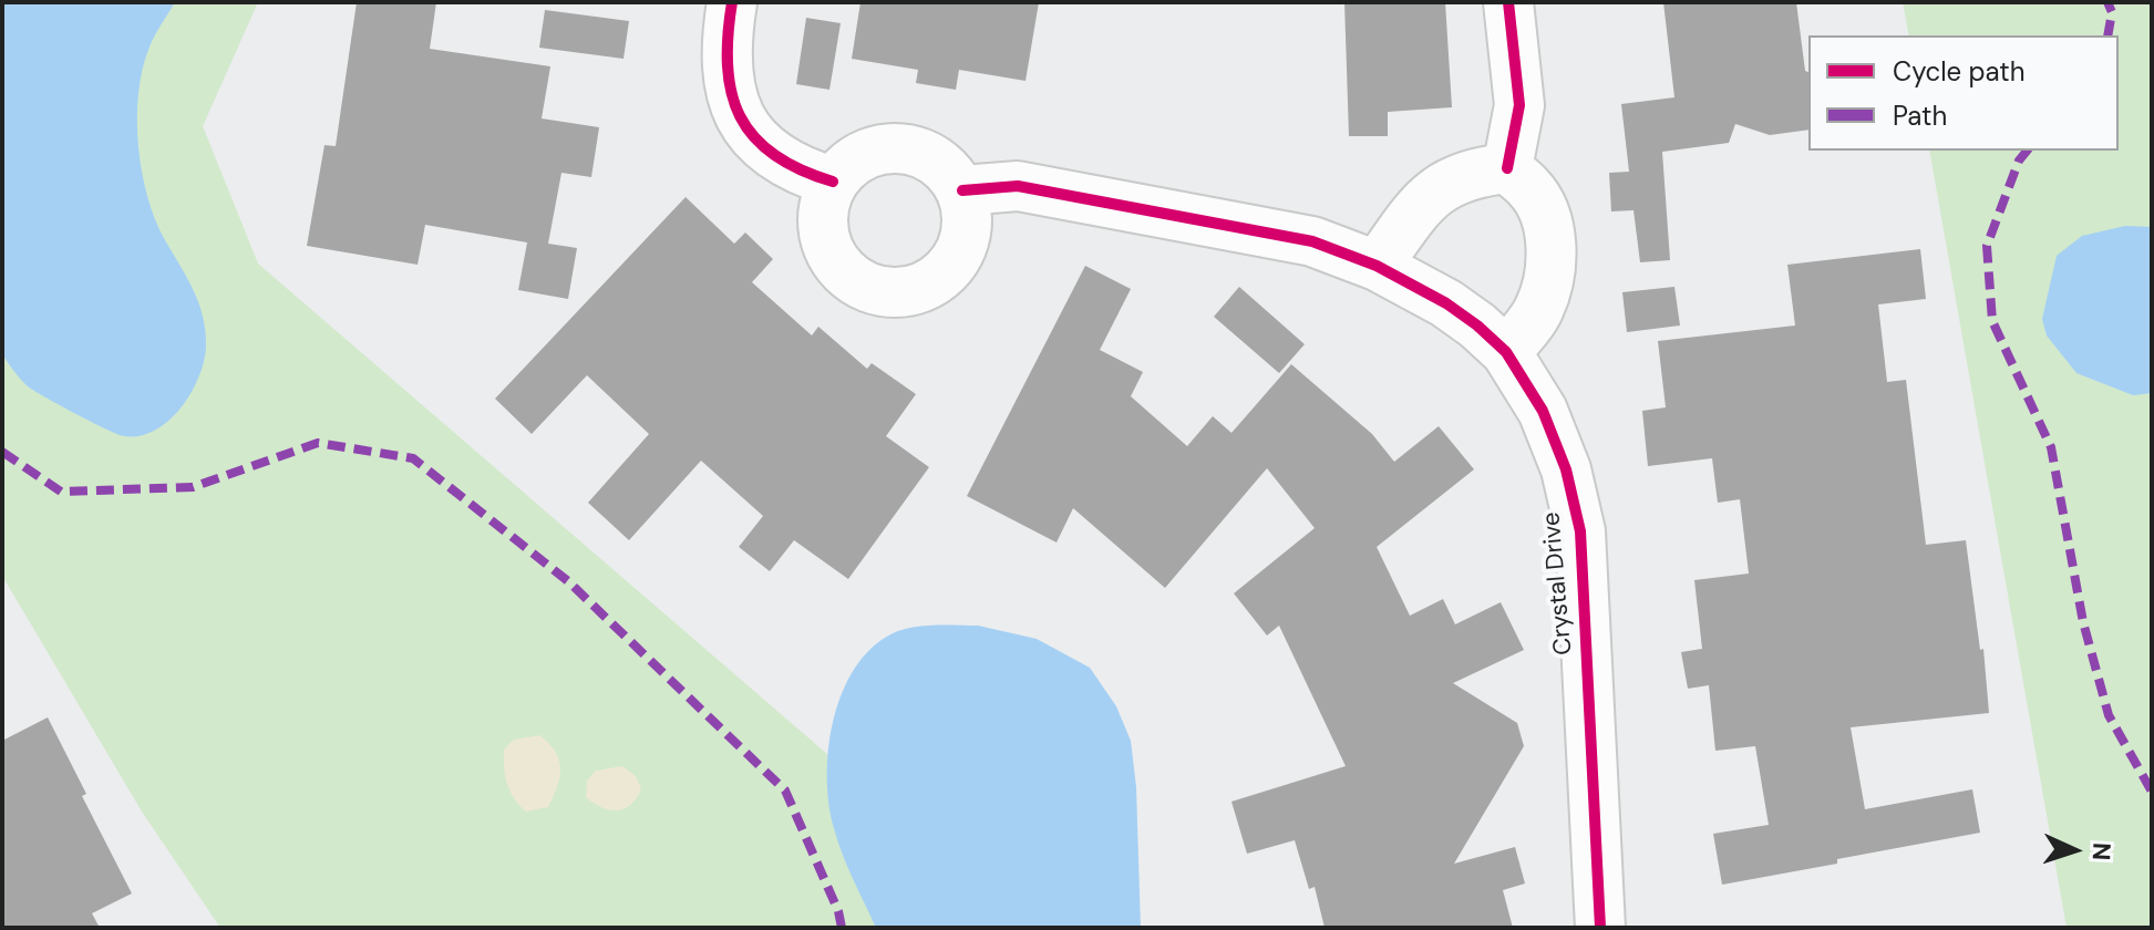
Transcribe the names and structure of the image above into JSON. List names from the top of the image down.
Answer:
{
  "streets": {
    "street": ["Crystal Drive"]
  },
  "legend": ["Cycle path", "Path"],
  "north": "right"
}
